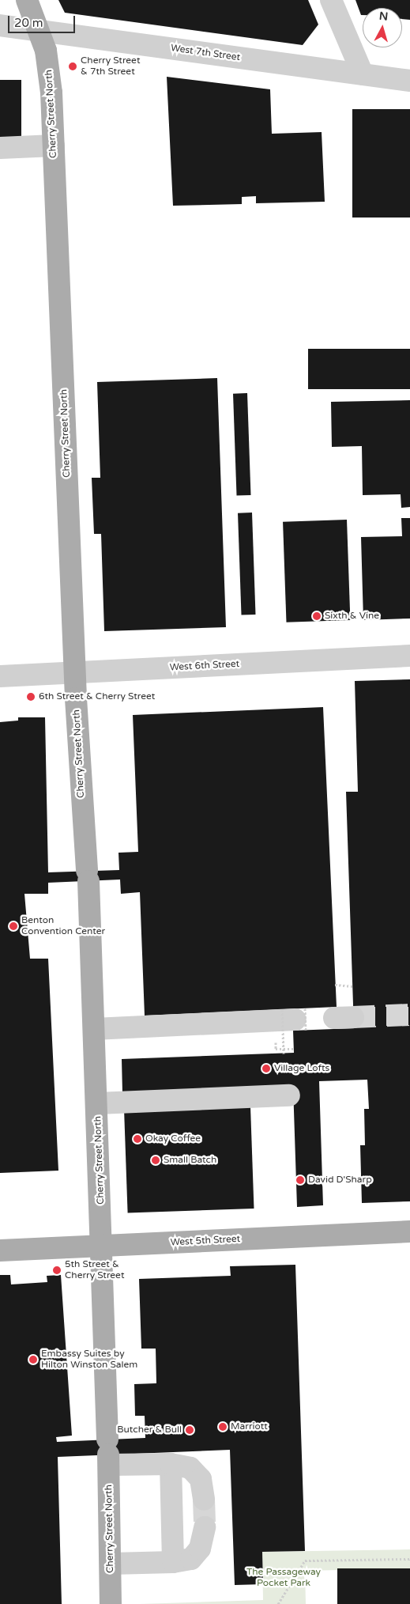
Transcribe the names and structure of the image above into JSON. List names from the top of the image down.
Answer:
{
  "streets": {
    "main road": ["Cherry Street North", "West 5th Street"],
    "street": ["West 7th Street", "West 6th Street"]
  },
  "crossings": [
    ["West 7th Street", "Cherry Street North"],
    ["Cherry Street North", "West 6th Street"],
    ["Cherry Street North", "West 5th Street"]
  ],
  "parks": ["The Passageway Pocket Park"],
  "places": [
    "Cherry Street & 7th Street",
    "Sixth & Vine",
    "6th Street & Cherry Street",
    "Benton Convention Center",
    "Village Lofts",
    "Okay Coffee",
    "Small Batch",
    "David D'Sharp",
    "5th Street & Cherry Street",
    "Embassy Suites by Hilton Winston Salem",
    "Marriott",
    "Butcher & Bull"
  ],
  "scale_bar": "20 m",
  "north": "top"
}
